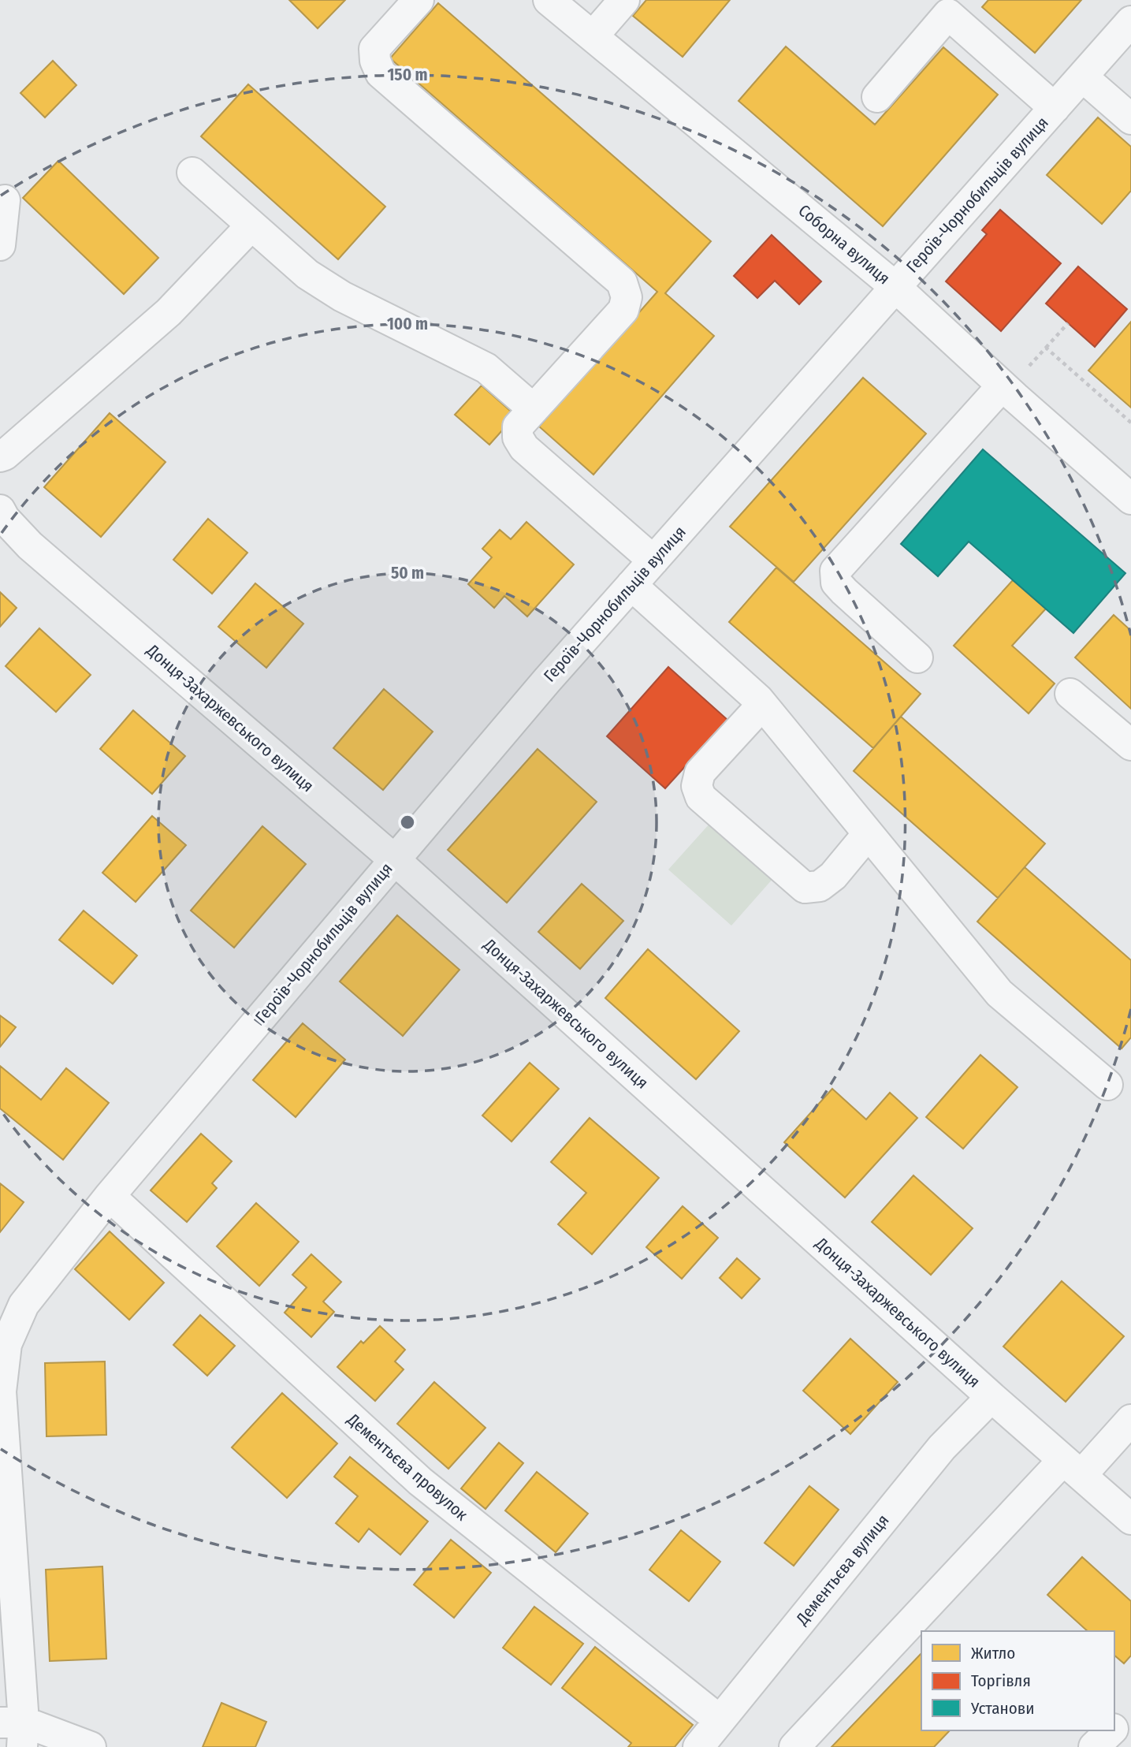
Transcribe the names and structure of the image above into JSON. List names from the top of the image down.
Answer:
{
  "streets": {
    "street": [
      "Героїв-Чорнобильців вулиця",
      "Соборна вулиця",
      "Донця-Захаржевського вулиця",
      "Дементьєва провулок",
      "Дементьєва вулиця"
    ]
  },
  "crossings": [
    ["Героїв-Чорнобильців вулиця", "Соборна вулиця"],
    ["Героїв-Чорнобильців вулиця", "Донця-Захаржевського вулиця"],
    ["Героїв-Чорнобильців вулиця", "Дементьєва провулок"],
    ["Донця-Захаржевського вулиця", "Дементьєва вулиця"],
    ["Дементьєва провулок", "Дементьєва вулиця"]
  ],
  "legend": ["Житло", "Торгівля", "Установи"],
  "rings": ["150 m", "100 m", "50 m"]
}
